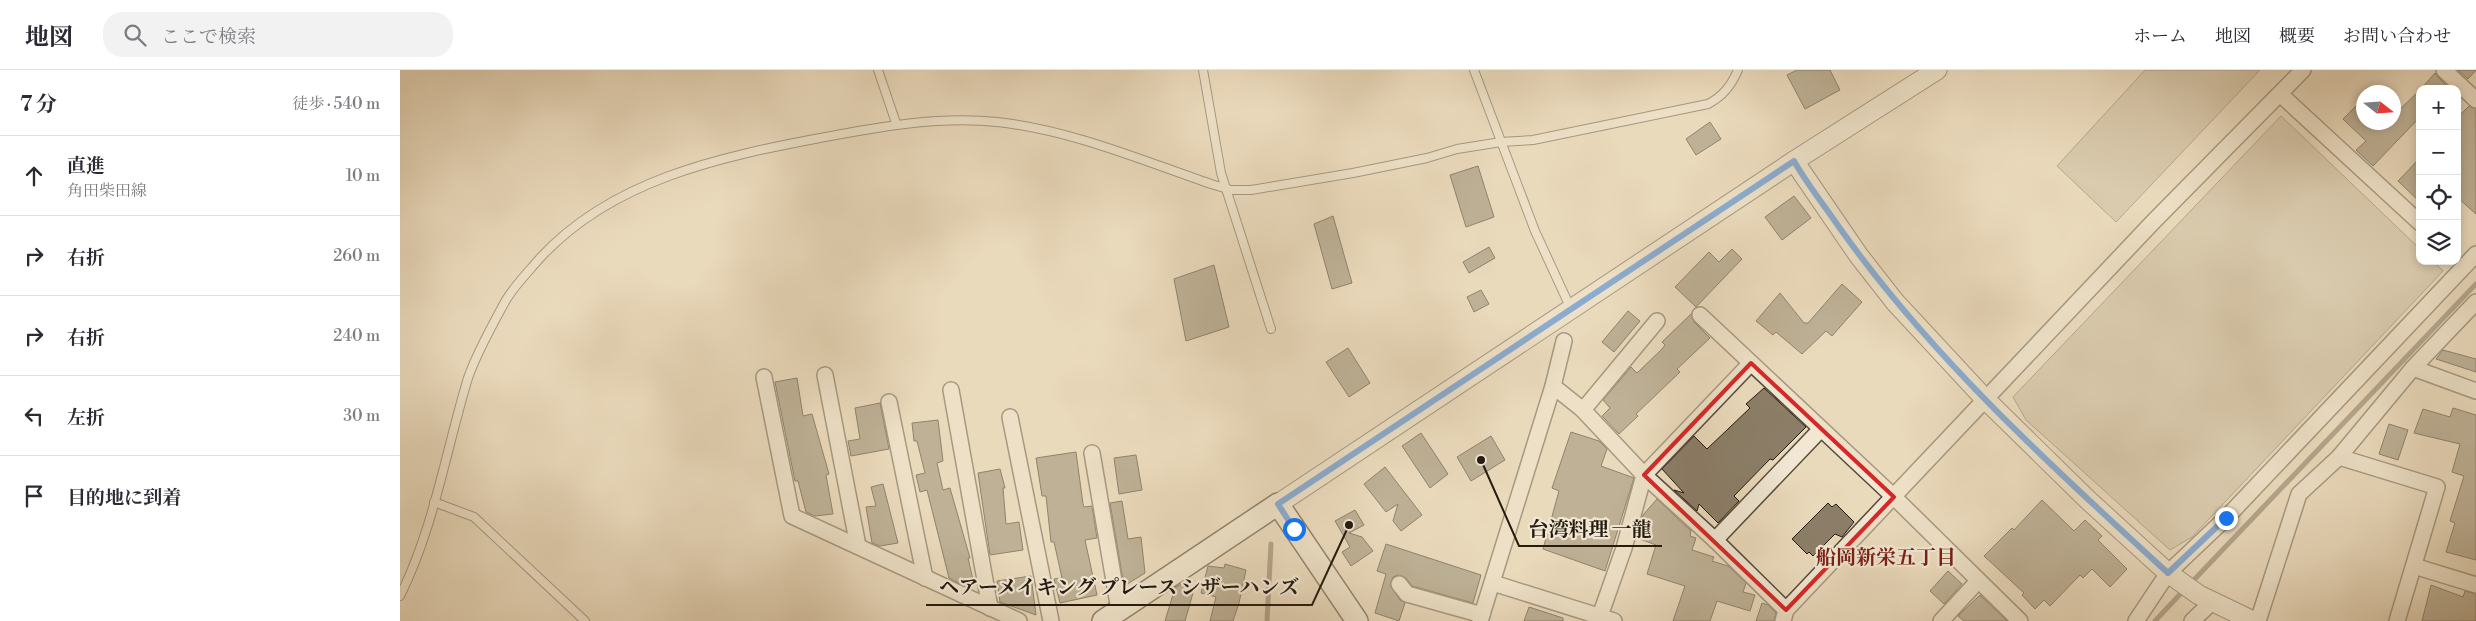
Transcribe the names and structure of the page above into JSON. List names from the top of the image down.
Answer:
{
  "districts": ["船岡新栄五丁目"],
  "places": ["台湾料理 一龍", "ヘアーメイキング プレース シザーハンズ"],
  "north": "right",
  "page": {
    "header": "地図",
    "search": "ここで検索",
    "nav": [
      "ホーム",
      "地図",
      "概要",
      "お問い合わせ"
    ],
    "heading": ["7 分", "徒歩 · 540 m"],
    "map_buttons": ["+", "−"],
    "list": [
      ["直進", "角田柴田線", "10 m"],
      ["右折", "260 m"],
      ["右折", "240 m"],
      ["左折", "30 m"],
      "目的地に到着"
    ]
  }
}
